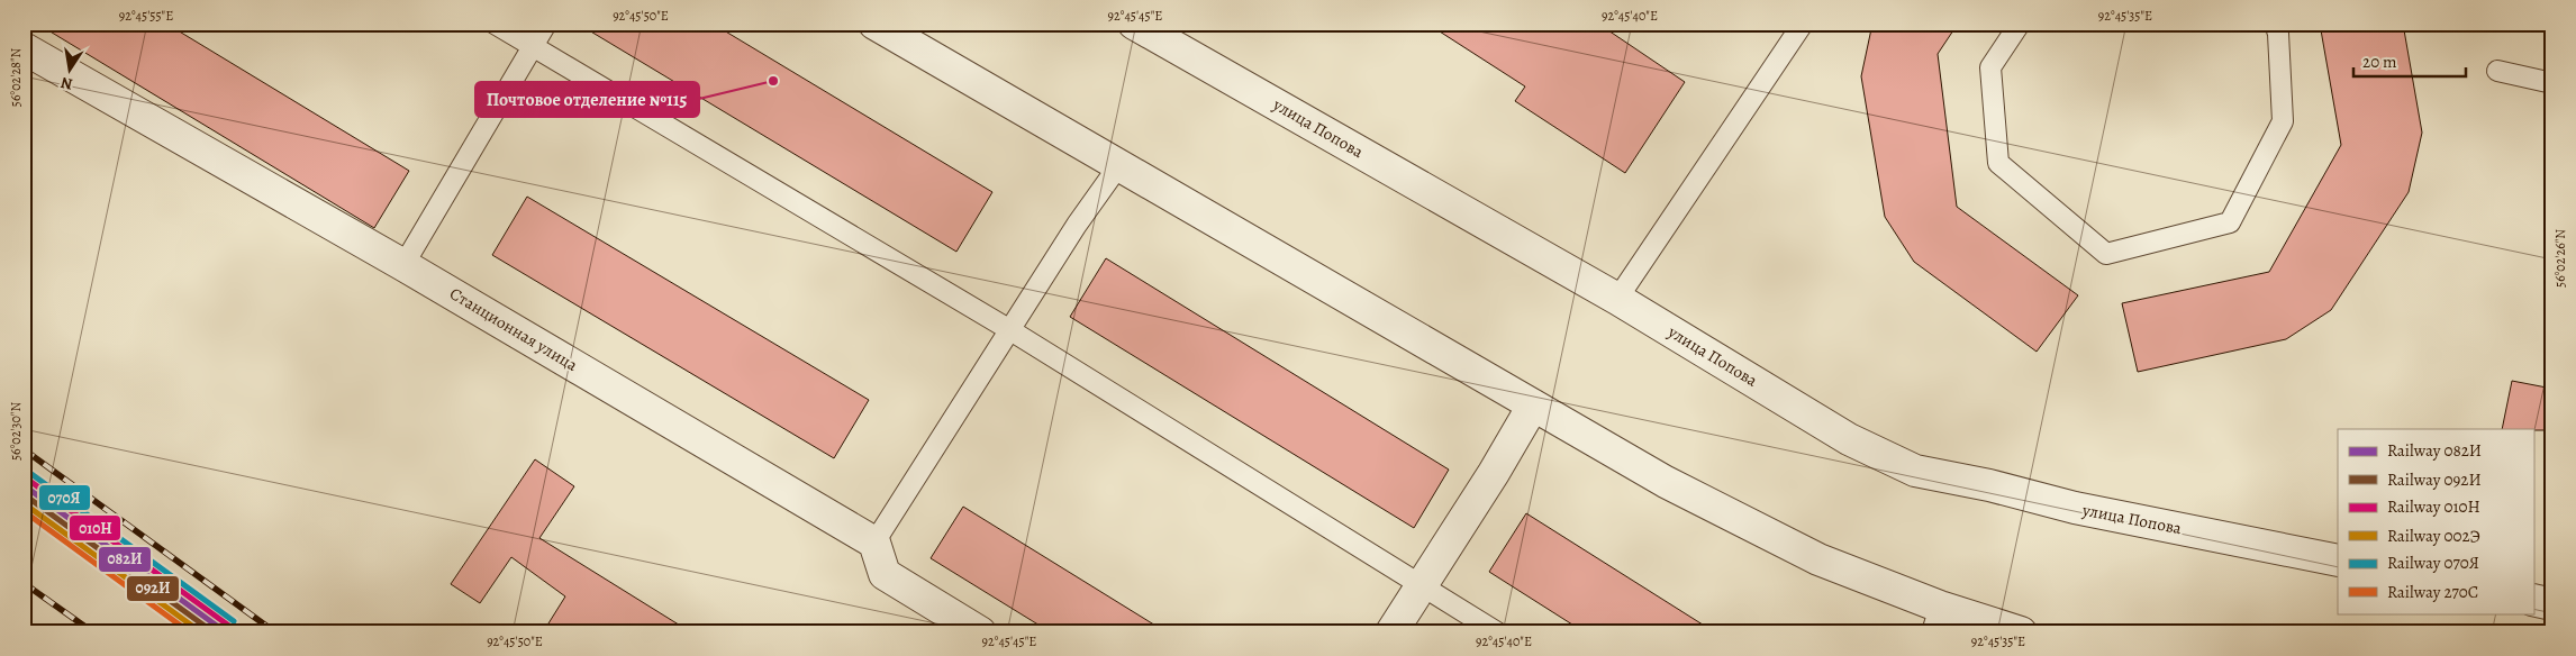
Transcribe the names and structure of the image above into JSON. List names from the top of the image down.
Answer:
{
  "streets": {
    "street": ["улица Попова", "Станционная улица"]
  },
  "places": ["Почтовое отделение №115"],
  "lines": [
    "rail line 070Я",
    "rail line 010Н",
    "rail line 082И",
    "rail line 092И",
    "rail line 002Э",
    "rail line 270С"
  ],
  "legend": [
    "Railway 082И",
    "Railway 092И",
    "Railway 010Н",
    "Railway 002Э",
    "Railway 070Я",
    "Railway 270С"
  ],
  "scale_bar": "20 m",
  "north": "bottom",
  "coordinates": [
    "92°45'55\"E",
    "92°45'50\"E",
    "92°45'45\"E",
    "92°45'40\"E",
    "92°45'35\"E",
    "56°02'28\"N",
    "56°02'26\"N",
    "56°02'30\"N"
  ]
}
